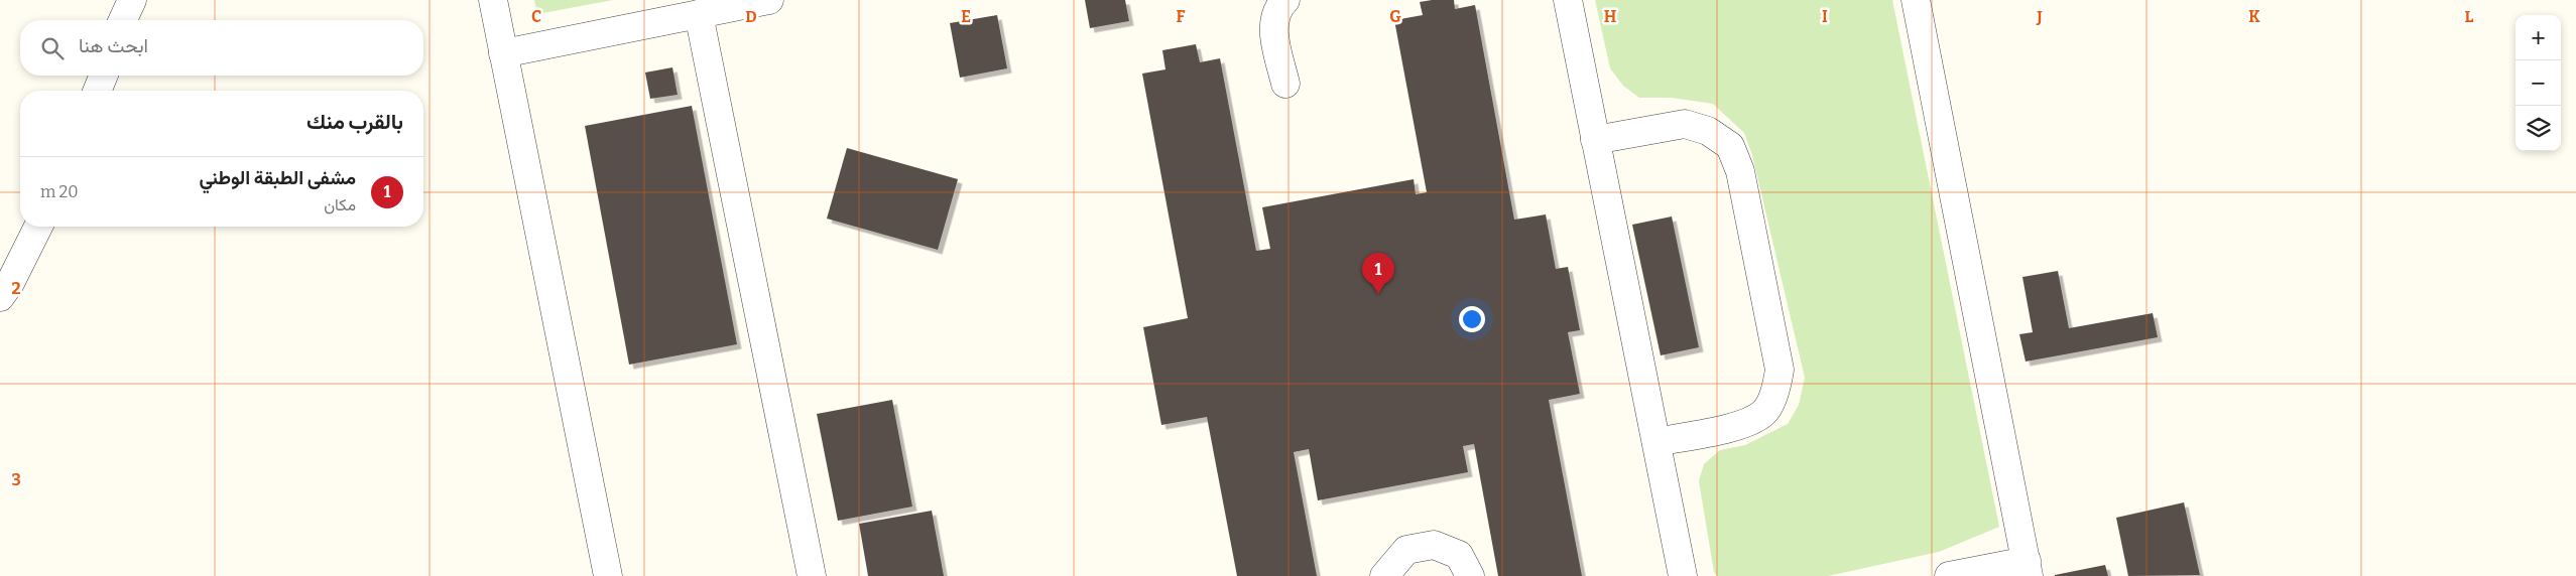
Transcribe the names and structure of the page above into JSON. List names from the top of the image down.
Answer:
{
  "page": {
    "map_buttons": ["+", "−"],
    "search": "ابحث هنا",
    "heading": "بالقرب منك",
    "list": [
      {
        "mark": "1",
        "name": "مشفى الطبقة الوطني",
        "note": "مكان",
        "value": "20 m"
      }
    ],
    "pins": "1"
  },
  "grid": {
    "columns": [
      "C",
      "D",
      "E",
      "F",
      "G",
      "H",
      "I",
      "J",
      "K",
      "L"
    ],
    "rows": ["2", "3"]
  }
}
